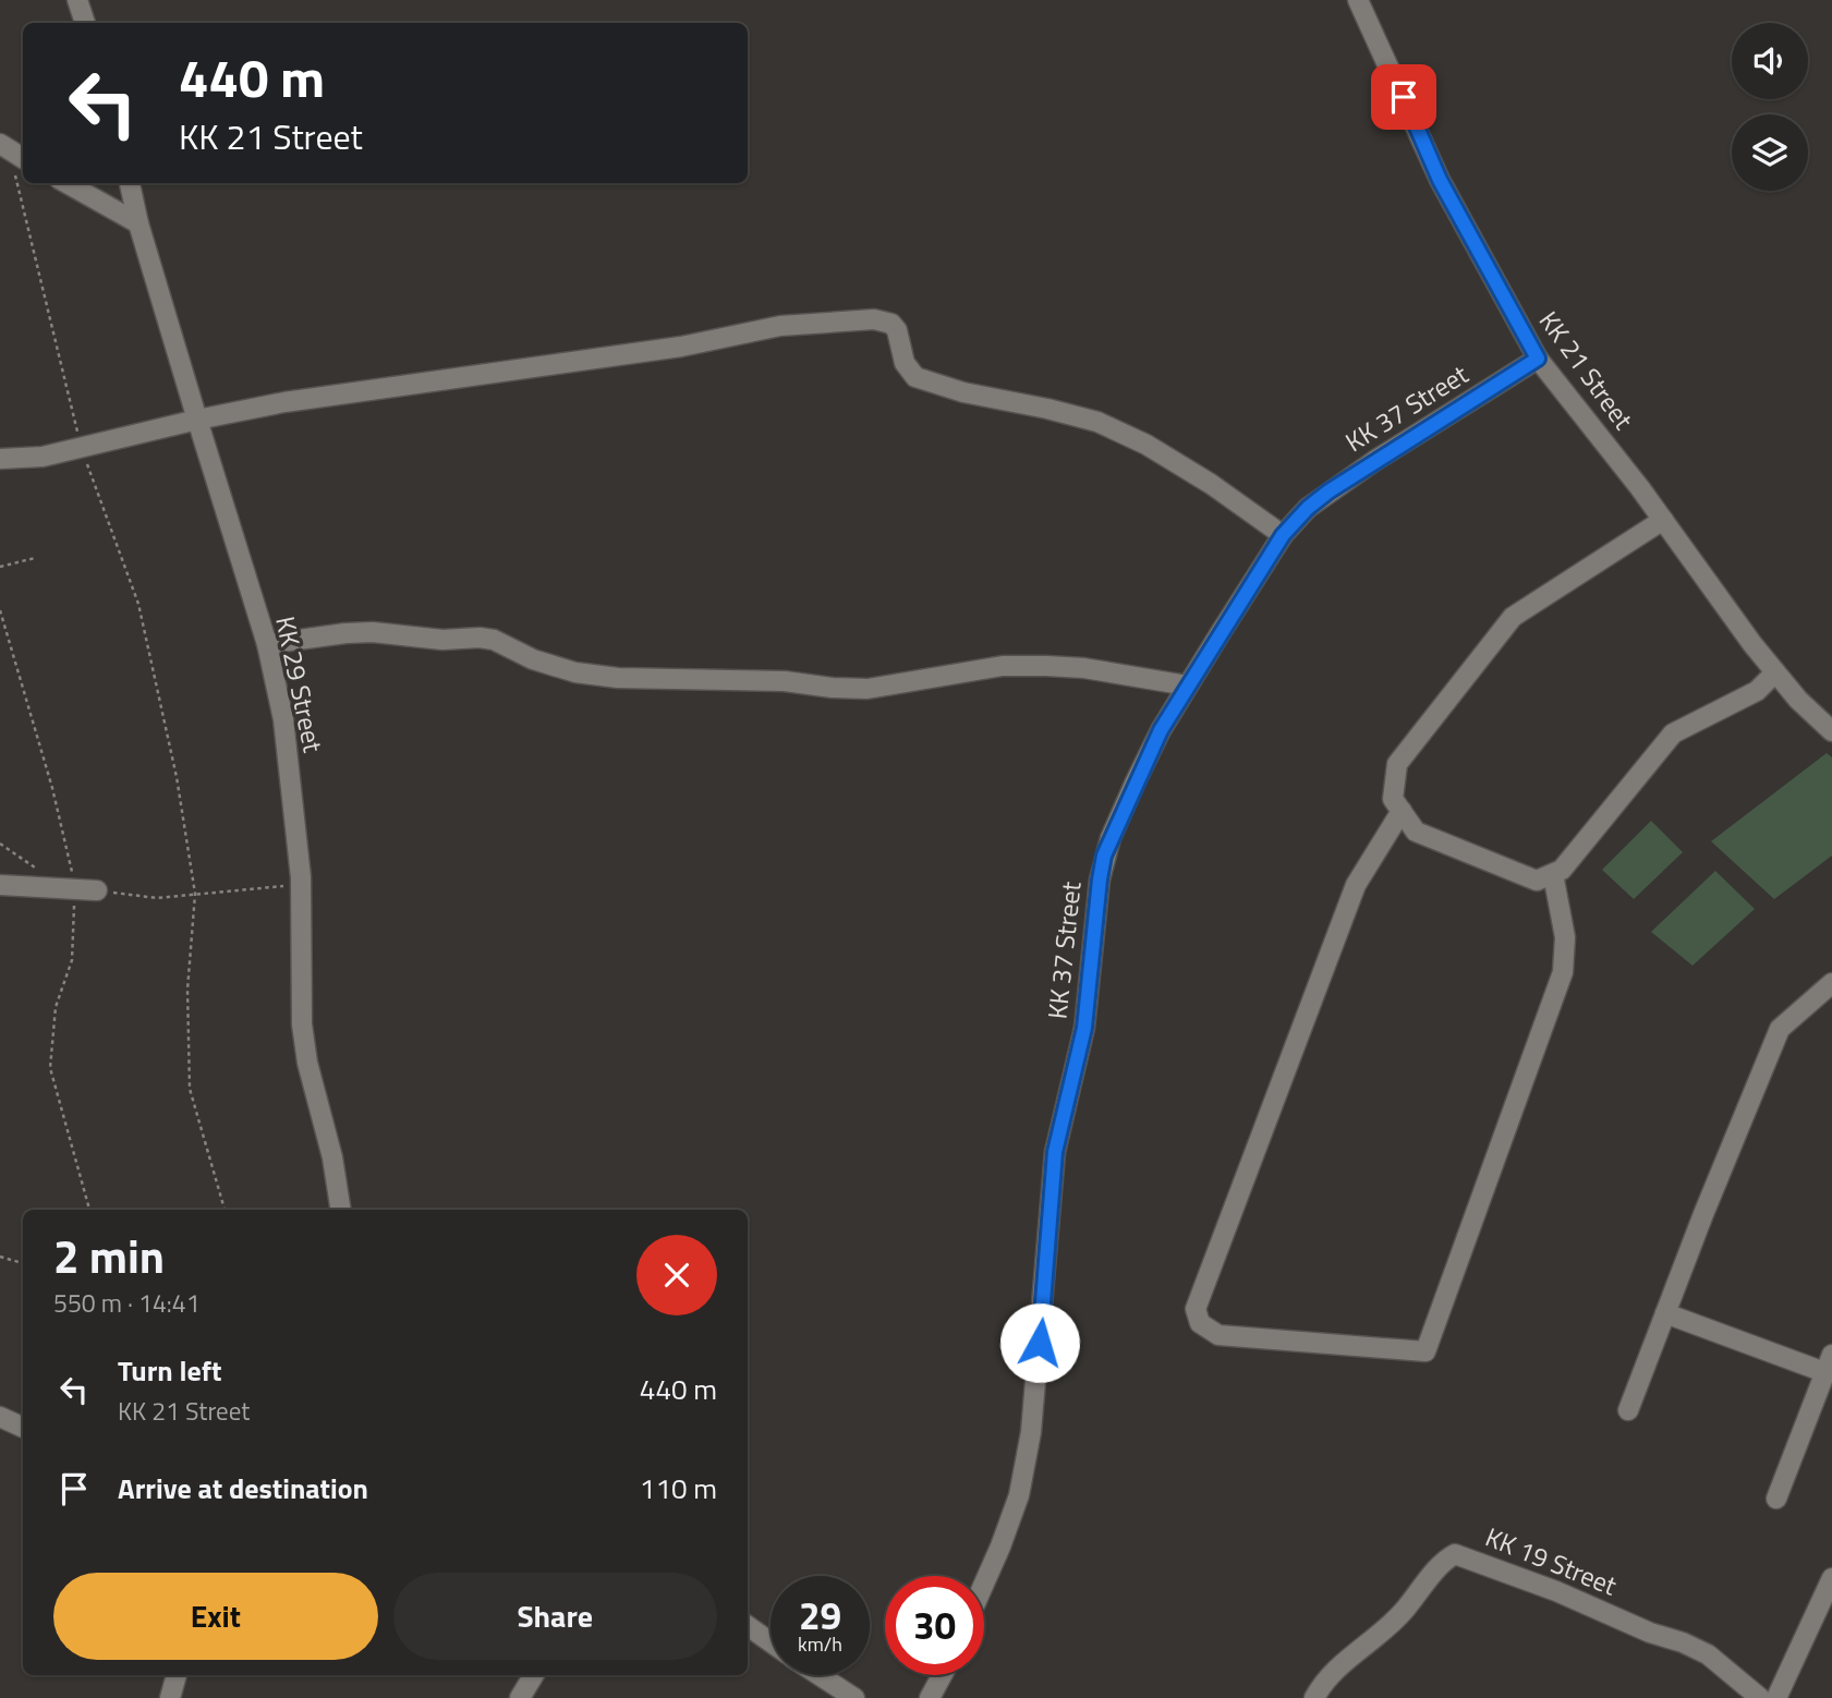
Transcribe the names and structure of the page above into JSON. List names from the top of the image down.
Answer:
{
  "streets": {
    "street": [
      "KK 21 Street",
      "KK 37 Street",
      "KK 29 Street",
      "KK 19 Street"
    ]
  },
  "crossings": [
    ["KK 21 Street", "KK 37 Street"]
  ],
  "page": {
    "turn": ["440 m", "KK 21 Street"],
    "heading": ["2 min", "550 m · 14:41"],
    "list": [
      {
        "name": "Turn left",
        "note": "KK 21 Street",
        "value": "440 m"
      },
      {
        "name": "Arrive at destination",
        "value": "110 m"
      }
    ],
    "buttons": ["Exit", "Share"],
    "speed": "29 km/h",
    "limit": "30"
  }
}
